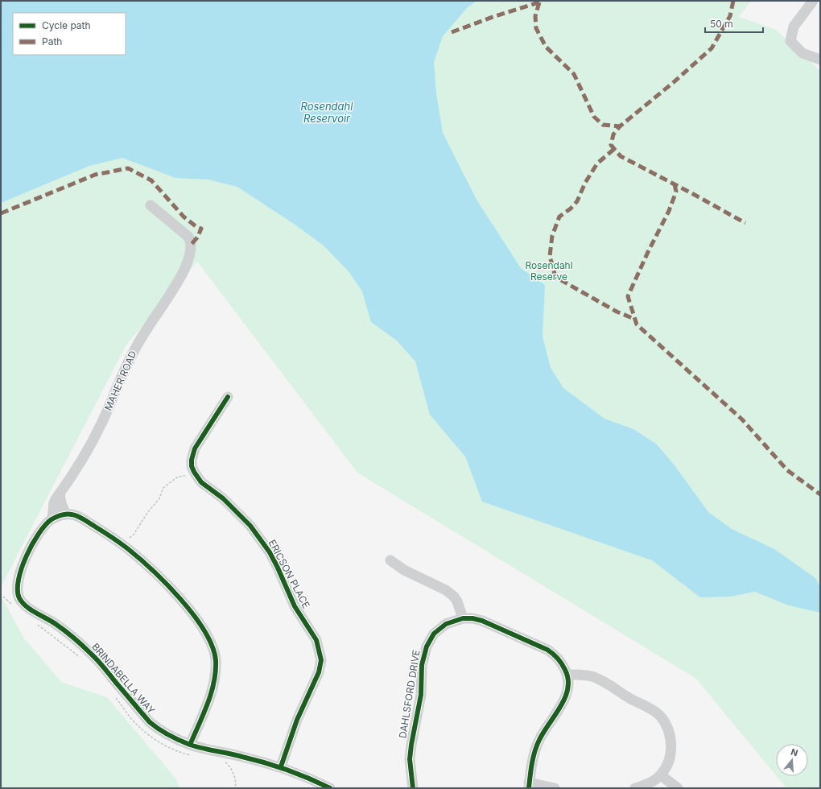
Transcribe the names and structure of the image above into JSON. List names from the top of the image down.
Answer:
{
  "streets": {
    "street": [
      "MAHER ROAD",
      "ERICSON PLACE",
      "BRINDABELLA WAY",
      "DAHLSFORD DRIVE"
    ]
  },
  "crossings": [
    ["ERICSON PLACE", "BRINDABELLA WAY"]
  ],
  "water": ["Rosendahl Reservoir"],
  "parks": ["Rosendahl Reserve"],
  "legend": ["Cycle path", "Path"],
  "scale_bar": "50 m",
  "north": "top"
}
